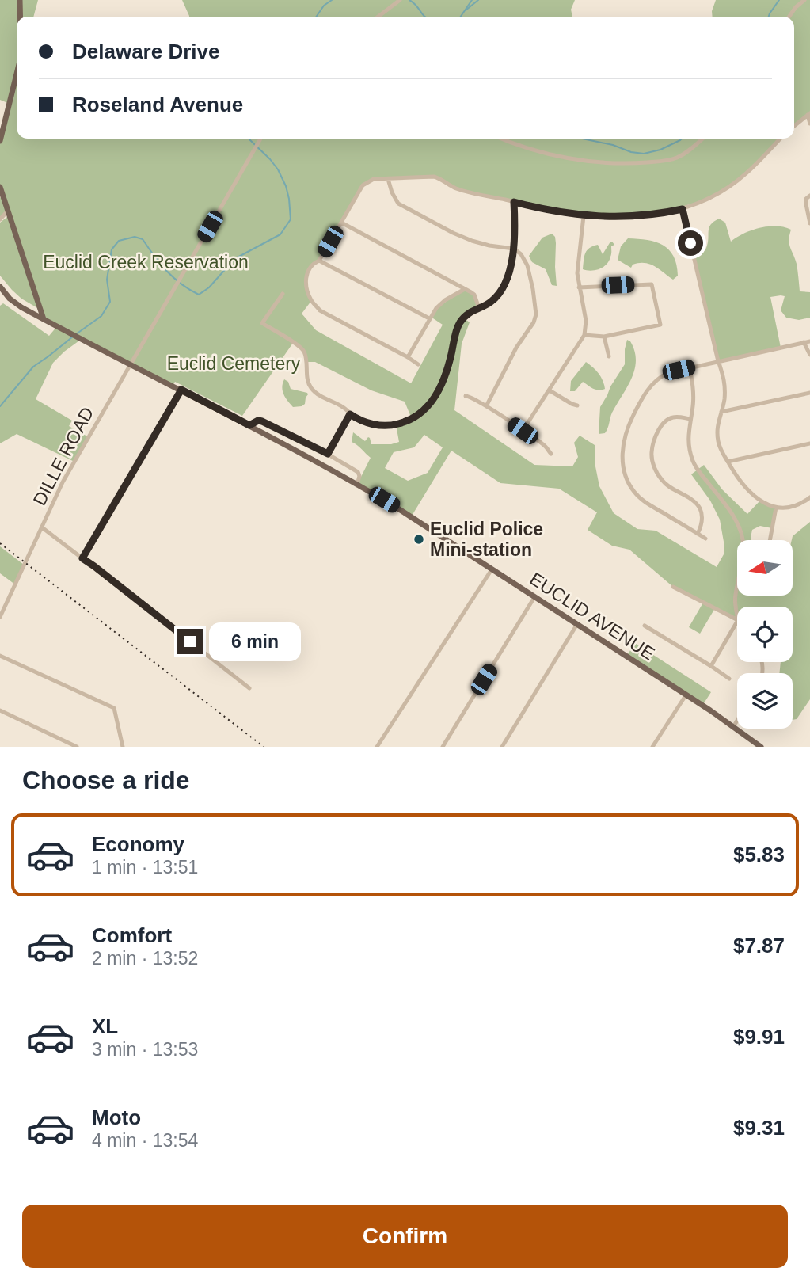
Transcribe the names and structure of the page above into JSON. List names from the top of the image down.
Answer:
{
  "streets": {
    "main road": ["EUCLID AVENUE"],
    "street": ["DILLE ROAD"]
  },
  "crossings": [
    ["DILLE ROAD", "EUCLID AVENUE"]
  ],
  "parks": ["Euclid Creek Reservation", "Euclid Cemetery"],
  "places": ["Euclid Police Mini-station"],
  "north": "left",
  "page": {
    "banner": ["Delaware Drive", "Roseland Avenue"],
    "bubble": "6 min",
    "heading": "Choose a ride",
    "list": [
      {
        "name": "Economy",
        "note": "1 min · 13:51",
        "value": "$5.83"
      },
      {
        "name": "Comfort",
        "note": "2 min · 13:52",
        "value": "$7.87"
      },
      {
        "name": "XL",
        "note": "3 min · 13:53",
        "value": "$9.91"
      },
      {
        "name": "Moto",
        "note": "4 min · 13:54",
        "value": "$9.31"
      }
    ],
    "buttons": "Confirm"
  }
}
